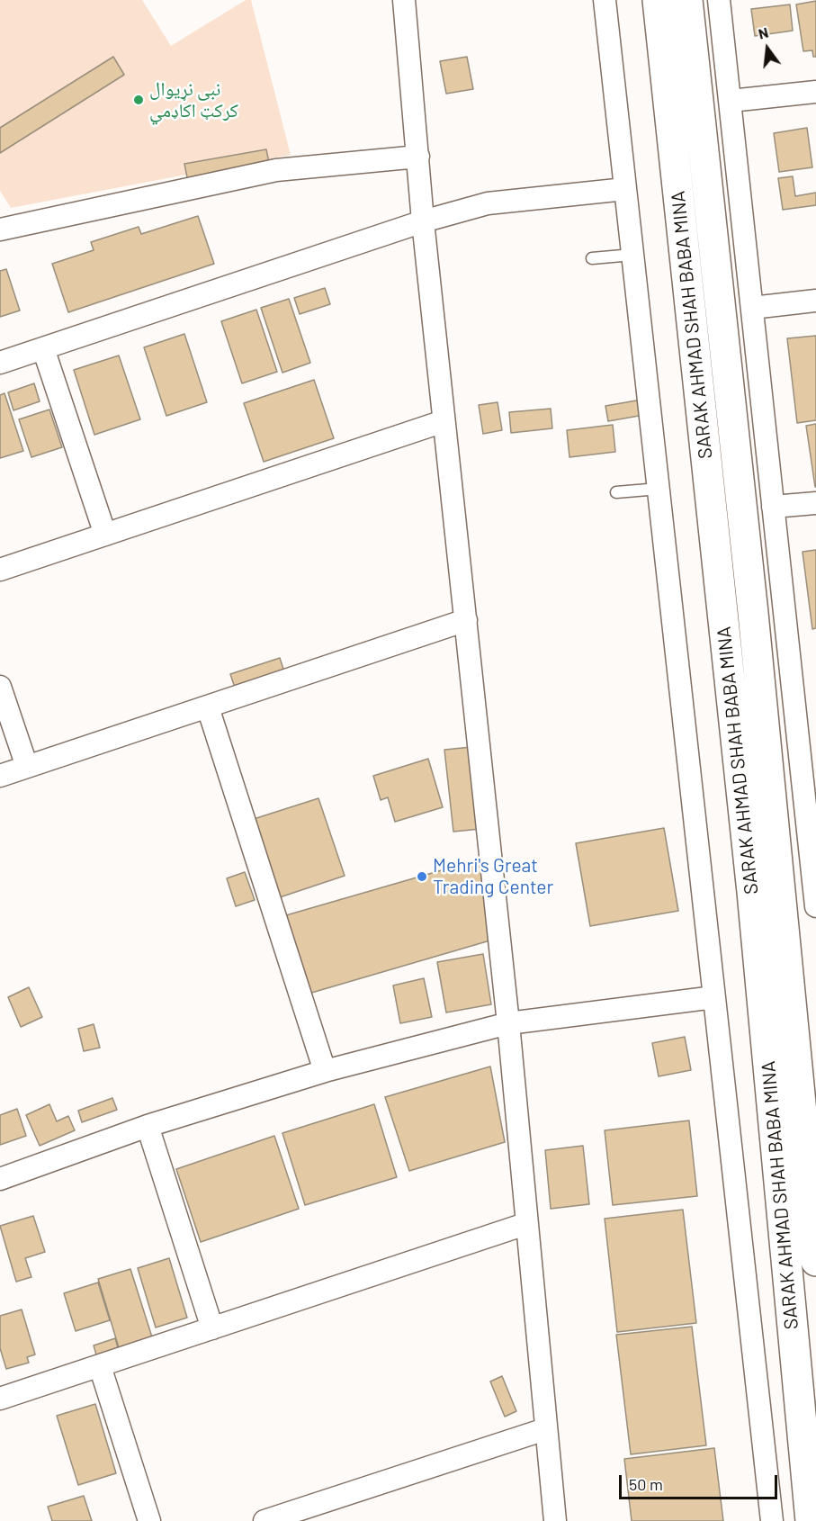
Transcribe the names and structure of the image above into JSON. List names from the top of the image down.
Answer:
{
  "streets": {
    "highway": ["SARAK AHMAD SHAH BABA MINA"]
  },
  "places": ["نبی نړیوال کرکټ اکاډمي", "Mehri's Great Trading Center"],
  "scale_bar": "50 m",
  "north": "top"
}
